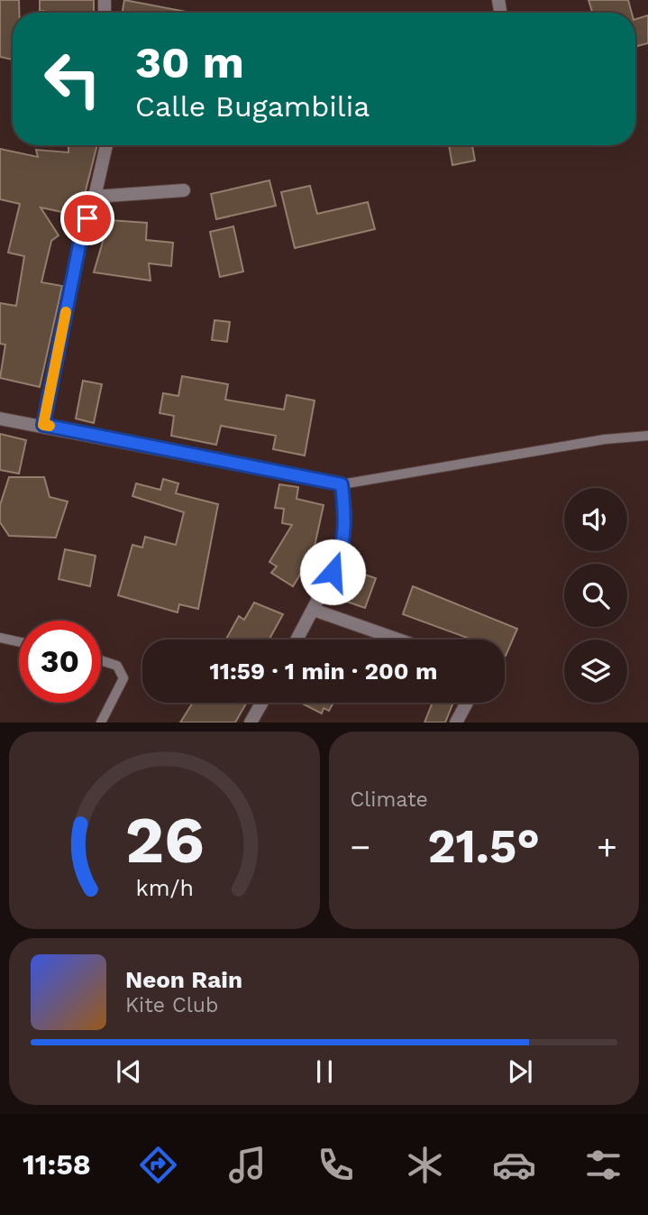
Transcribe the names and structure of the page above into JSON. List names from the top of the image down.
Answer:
{
  "page": {
    "turn": ["30 m", "Calle Bugambilia"],
    "limit": "30",
    "trip": "11:59 · 1 min · 200 m",
    "tile": "Climate",
    "heat": ["−", "21.5°", "+"],
    "song": ["Neon Rain", "Kite Club"],
    "tabs": "11:58",
    "gauge": ["26", "km/h"]
  }
}
